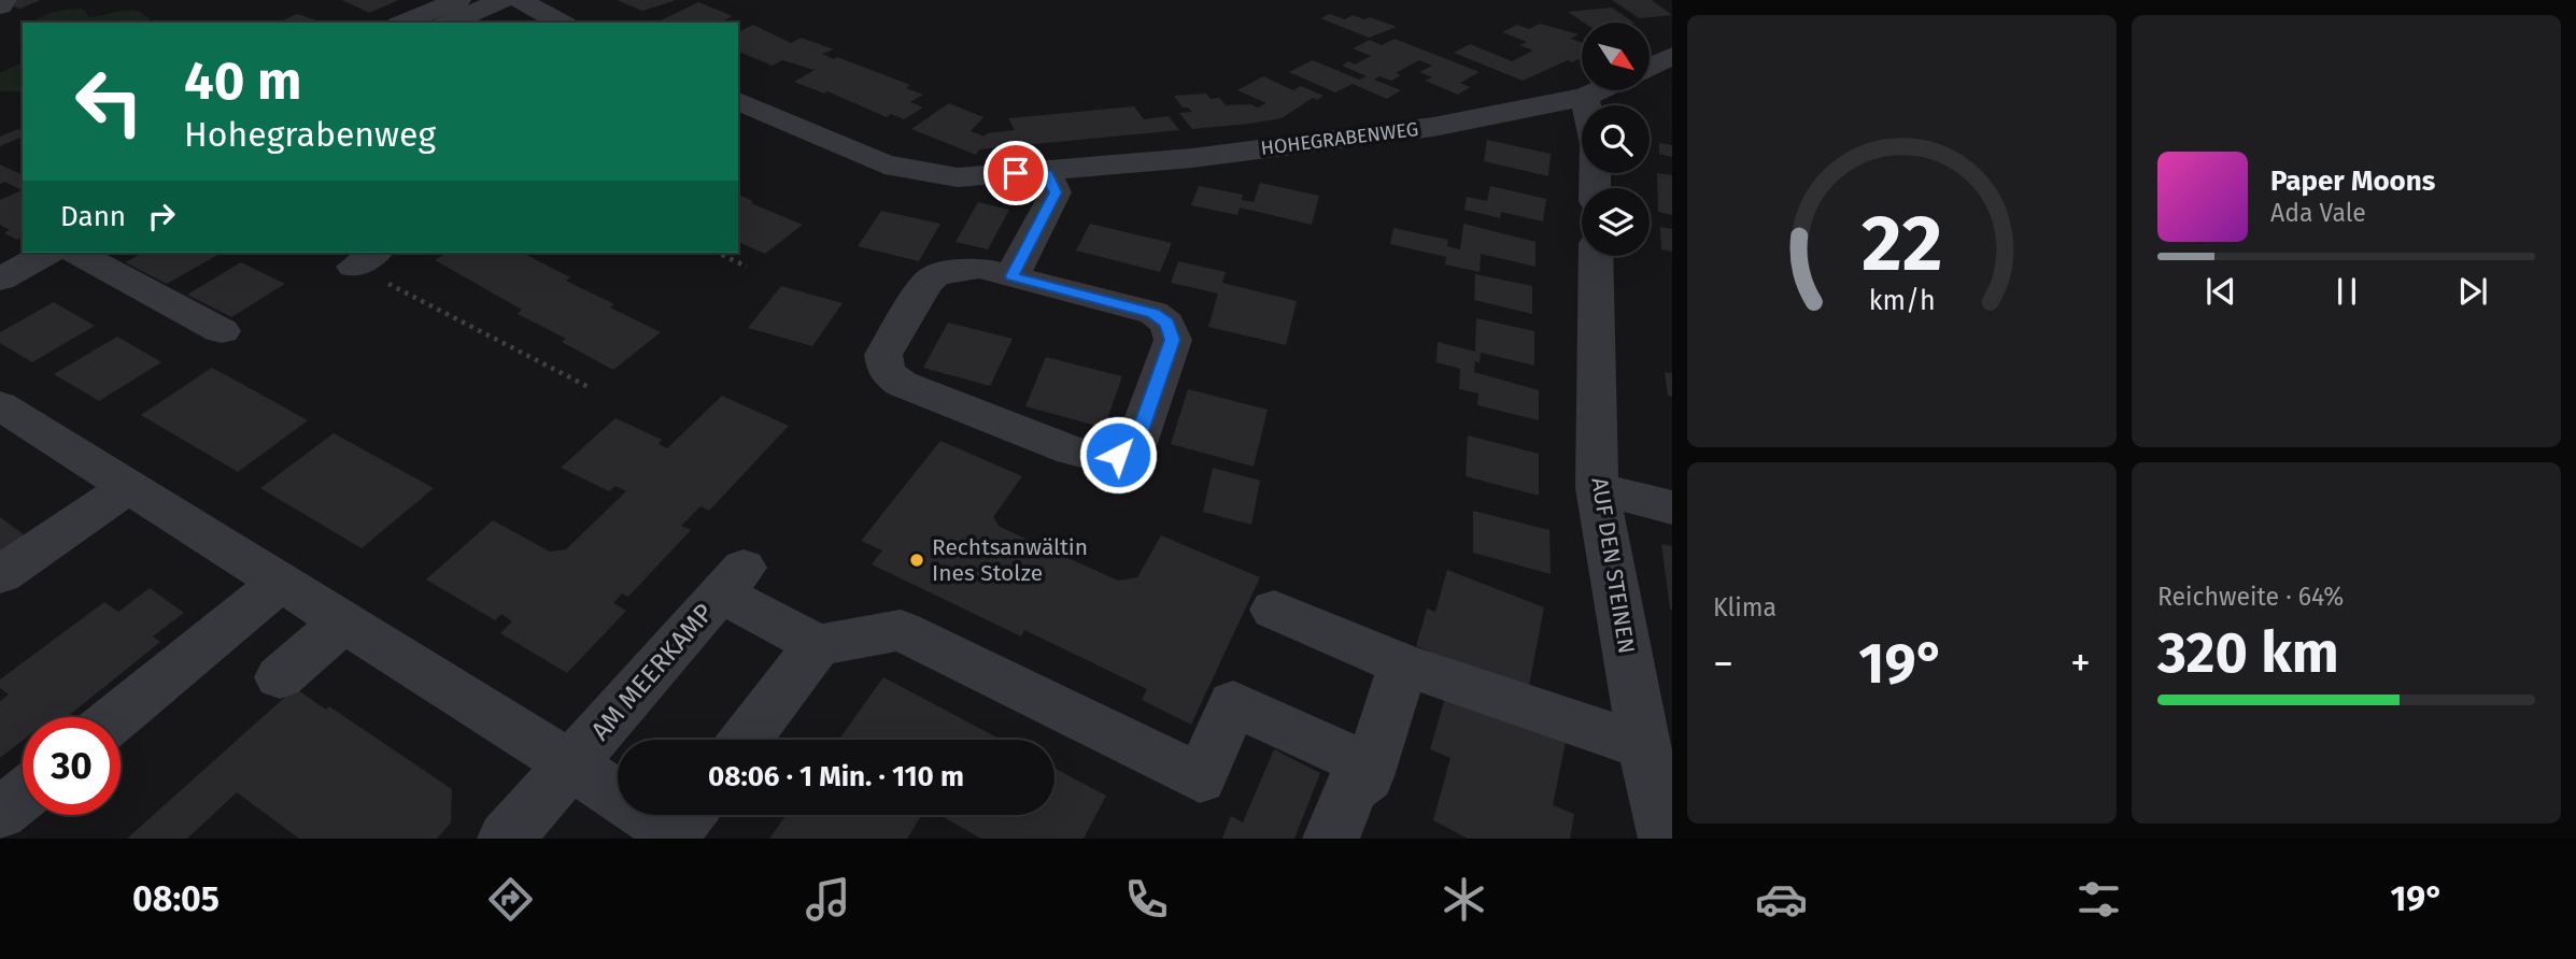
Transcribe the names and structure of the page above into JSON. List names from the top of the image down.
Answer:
{
  "streets": {
    "street": ["HOHEGRABENWEG", "AUF DEN STEINEN", "AM MEERKAMP"]
  },
  "places": ["Rechtsanwältin Ines Stolze"],
  "north": "bottom right",
  "page": {
    "turn": ["40 m", "Hohegrabenweg"],
    "song": ["Paper Moons", "Ada Vale"],
    "then": "Dann",
    "tile": [
      "Klima",
      ["Reichweite · 64%", "320 km"]
    ],
    "heat": ["−", "19°", "+"],
    "limit": "30",
    "trip": "08:06 · 1 Min. · 110 m",
    "tabs": ["08:05", "19°"],
    "gauge": ["22", "km/h"]
  }
}
